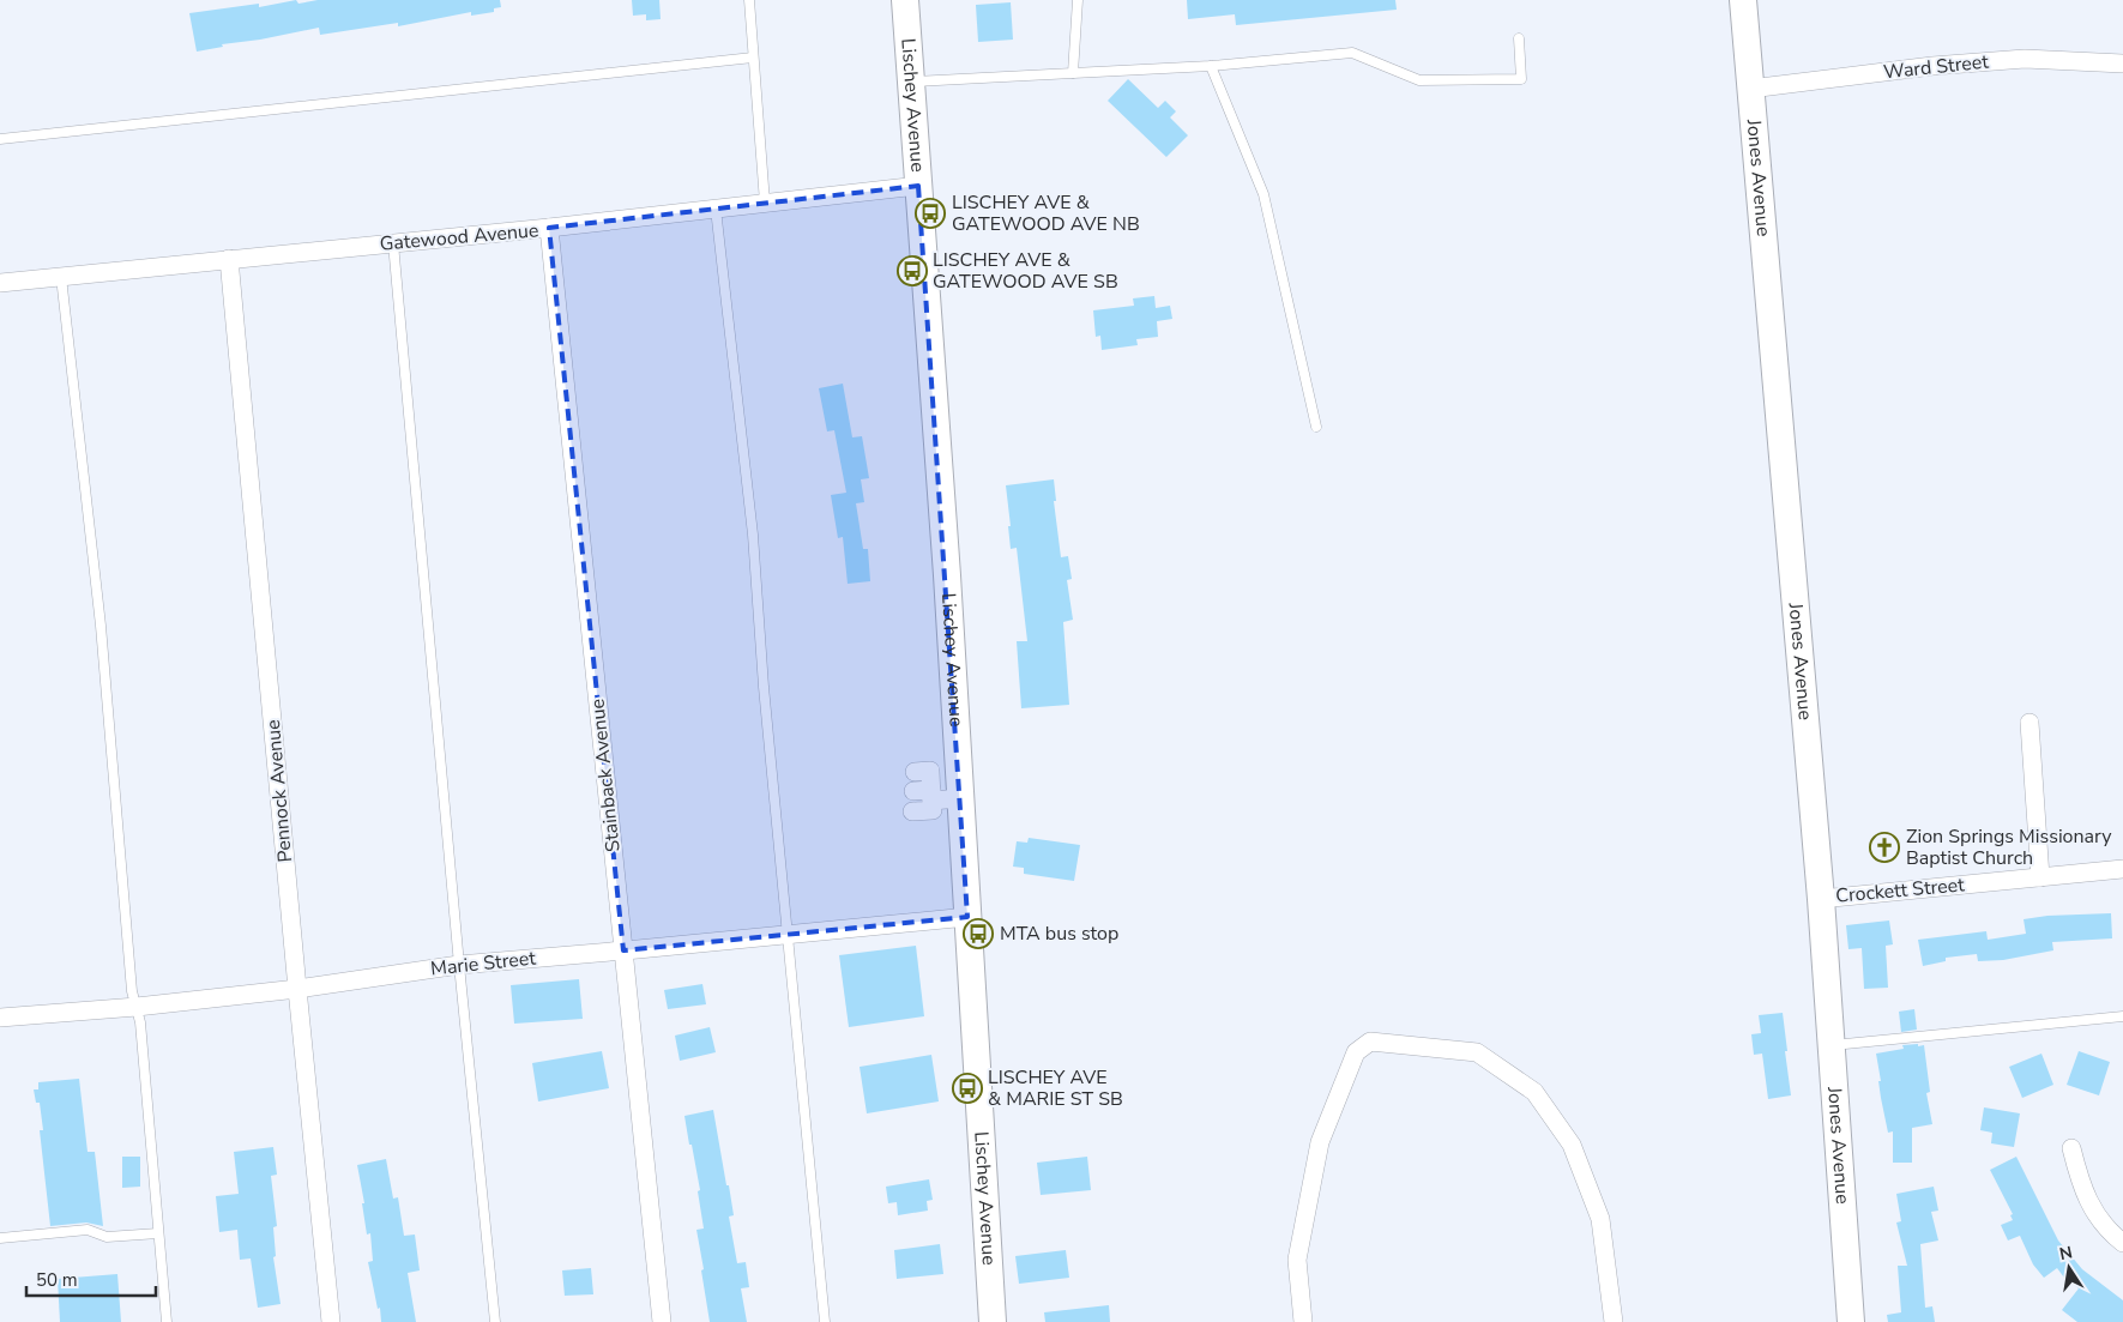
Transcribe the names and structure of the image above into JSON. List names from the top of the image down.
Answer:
{
  "streets": {
    "street": [
      "Ward Street",
      "Lischey Avenue",
      "Jones Avenue",
      "Gatewood Avenue",
      "Stainback Avenue",
      "Pennock Avenue",
      "Crockett Street",
      "Marie Street"
    ]
  },
  "crossings": [
    ["Ward Street", "Jones Avenue"],
    ["Lischey Avenue", "Gatewood Avenue"],
    ["Lischey Avenue", "Marie Street"],
    ["Jones Avenue", "Crockett Street"],
    ["Gatewood Avenue", "Stainback Avenue"],
    ["Gatewood Avenue", "Pennock Avenue"],
    ["Stainback Avenue", "Marie Street"],
    ["Pennock Avenue", "Marie Street"]
  ],
  "places": {
    "bus stop": [
      "LISCHEY AVE & GATEWOOD AVE NB",
      "LISCHEY AVE & GATEWOOD AVE SB",
      "MTA bus stop",
      "LISCHEY AVE & MARIE ST SB"
    ],
    "church": ["Zion Springs Missionary Baptist Church"]
  },
  "scale_bar": "50 m",
  "north": "top"
}
